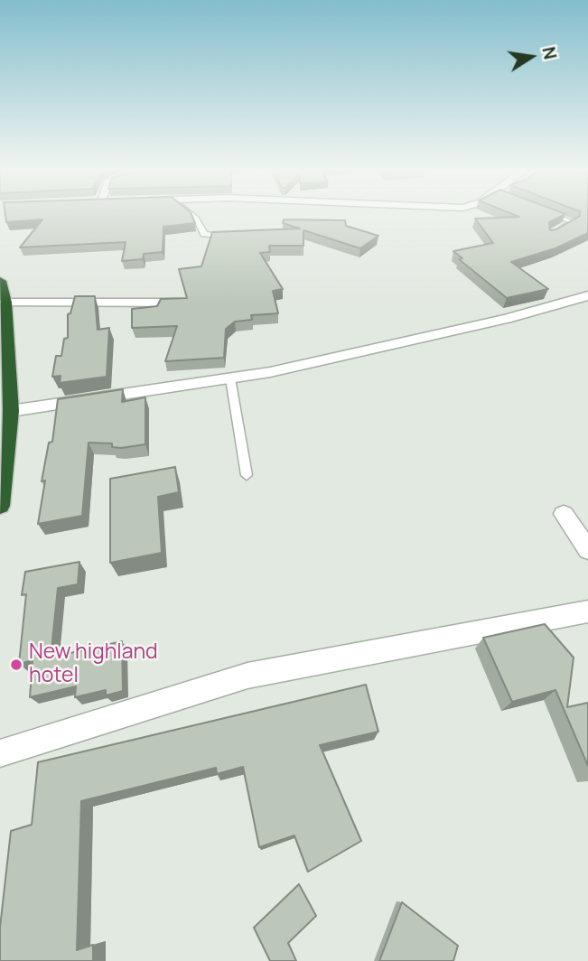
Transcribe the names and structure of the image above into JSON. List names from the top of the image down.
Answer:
{
  "places": ["New highland hotel"],
  "north": "right"
}
